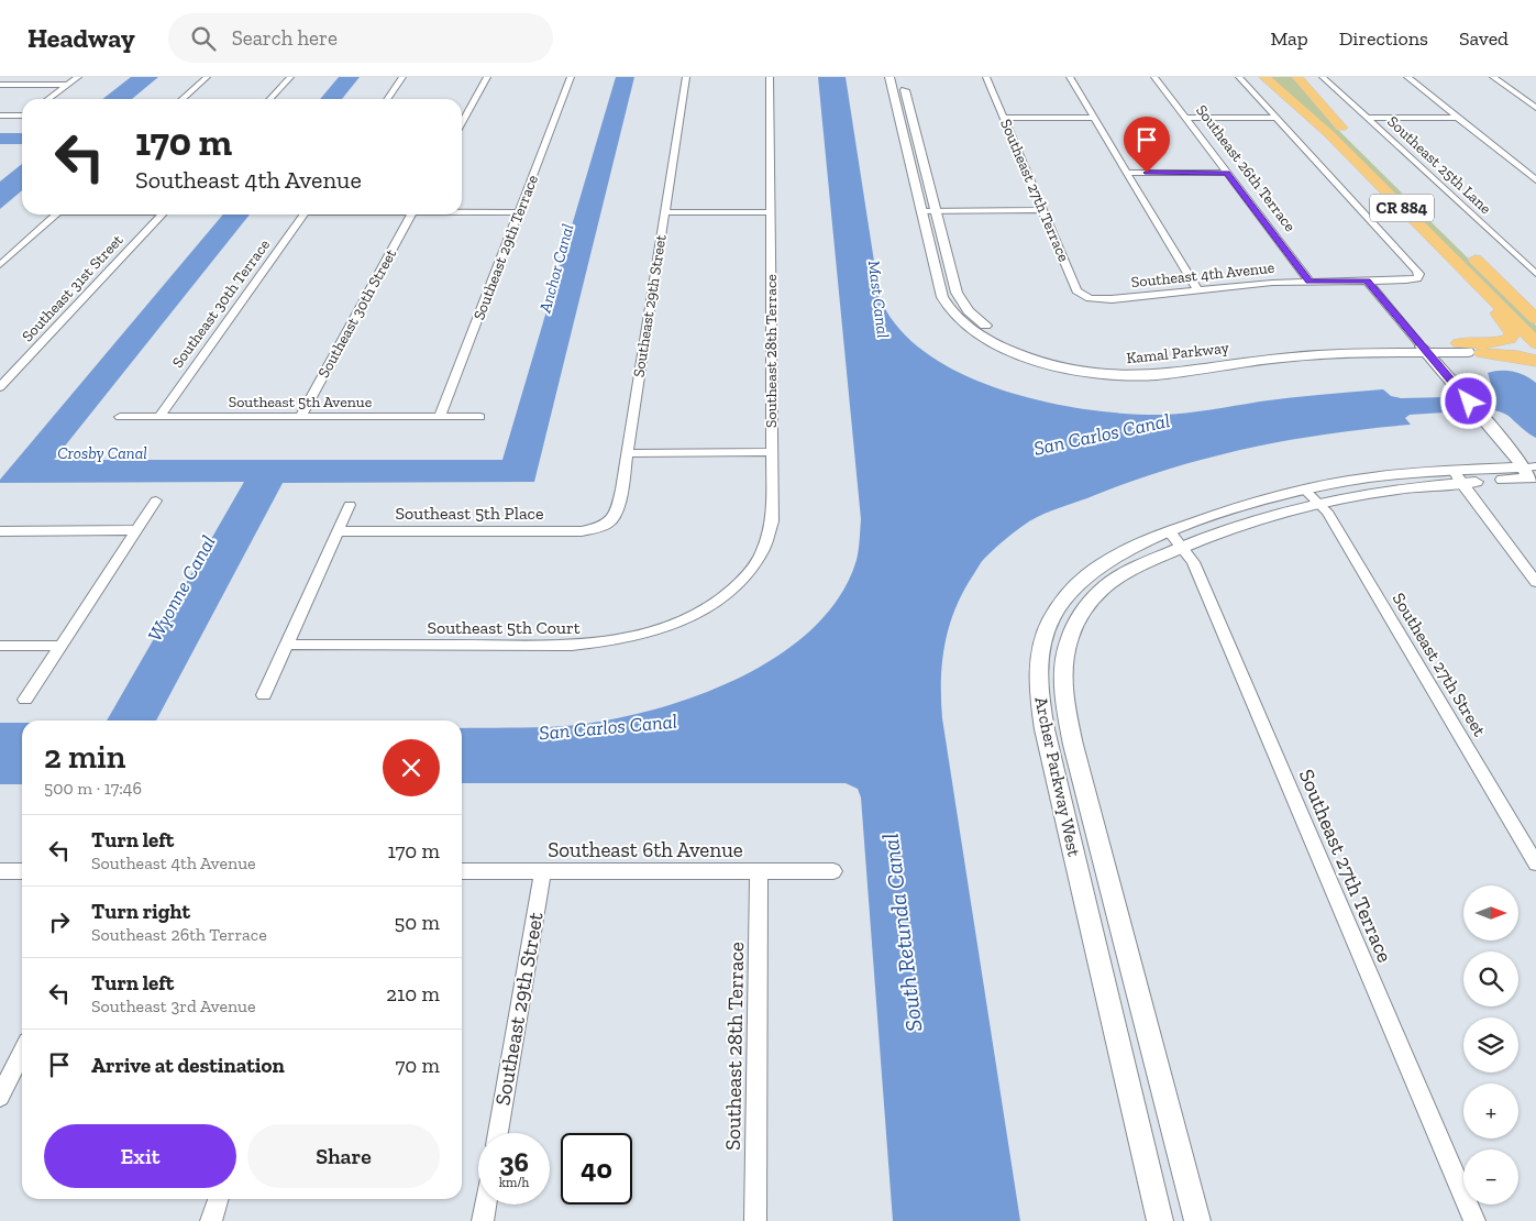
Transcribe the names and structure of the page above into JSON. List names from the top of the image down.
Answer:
{
  "streets": {
    "highway": ["CR 884"],
    "street": [
      "Southeast 25th Lane",
      "Southeast 26th Terrace",
      "Southeast 27th Terrace",
      "Southeast 29th Terrace",
      "Southeast 4th Avenue",
      "Southeast 31st Street",
      "Southeast 30th Terrace",
      "Southeast 29th Street",
      "Southeast 30th Street",
      "Southeast 28th Terrace",
      "Kamal Parkway",
      "Southeast 5th Avenue",
      "Southeast 5th Place",
      "Southeast 5th Court",
      "Southeast 27th Street",
      "Archer Parkway West",
      "Southeast 6th Avenue"
    ]
  },
  "crossings": [
    ["Southeast 26th Terrace", "Southeast 4th Avenue"],
    ["Southeast 27th Terrace", "Southeast 4th Avenue"],
    ["Southeast 27th Terrace", "Archer Parkway West"],
    ["Southeast 29th Terrace", "Southeast 5th Avenue"],
    ["Southeast 30th Terrace", "Southeast 5th Avenue"],
    ["Southeast 29th Street", "Southeast 5th Place"],
    ["Southeast 29th Street", "Southeast 6th Avenue"],
    ["Southeast 30th Street", "Southeast 5th Avenue"],
    ["Southeast 28th Terrace", "Southeast 5th Court"],
    ["Southeast 28th Terrace", "Southeast 6th Avenue"],
    ["Southeast 27th Street", "Archer Parkway West"]
  ],
  "water": [
    "Anchor Canal",
    "Mast Canal",
    "San Carlos Canal",
    "Crosby Canal",
    "Wyonne Canal",
    "South Retunda Canal"
  ],
  "north": "right",
  "page": {
    "header": "Headway",
    "search": "Search here",
    "nav": ["Map", "Directions", "Saved"],
    "turn": ["170 m", "Southeast 4th Avenue"],
    "heading": ["2 min", "500 m · 17:46"],
    "list": [
      {
        "name": "Turn left",
        "note": "Southeast 4th Avenue",
        "value": "170 m"
      },
      {
        "name": "Turn right",
        "note": "Southeast 26th Terrace",
        "value": "50 m"
      },
      {
        "name": "Turn left",
        "note": "Southeast 3rd Avenue",
        "value": "210 m"
      },
      {
        "name": "Arrive at destination",
        "value": "70 m"
      }
    ],
    "map_buttons": ["+", "−"],
    "buttons": ["Exit", "Share"],
    "speed": "36 km/h",
    "limit": "40"
  }
}
